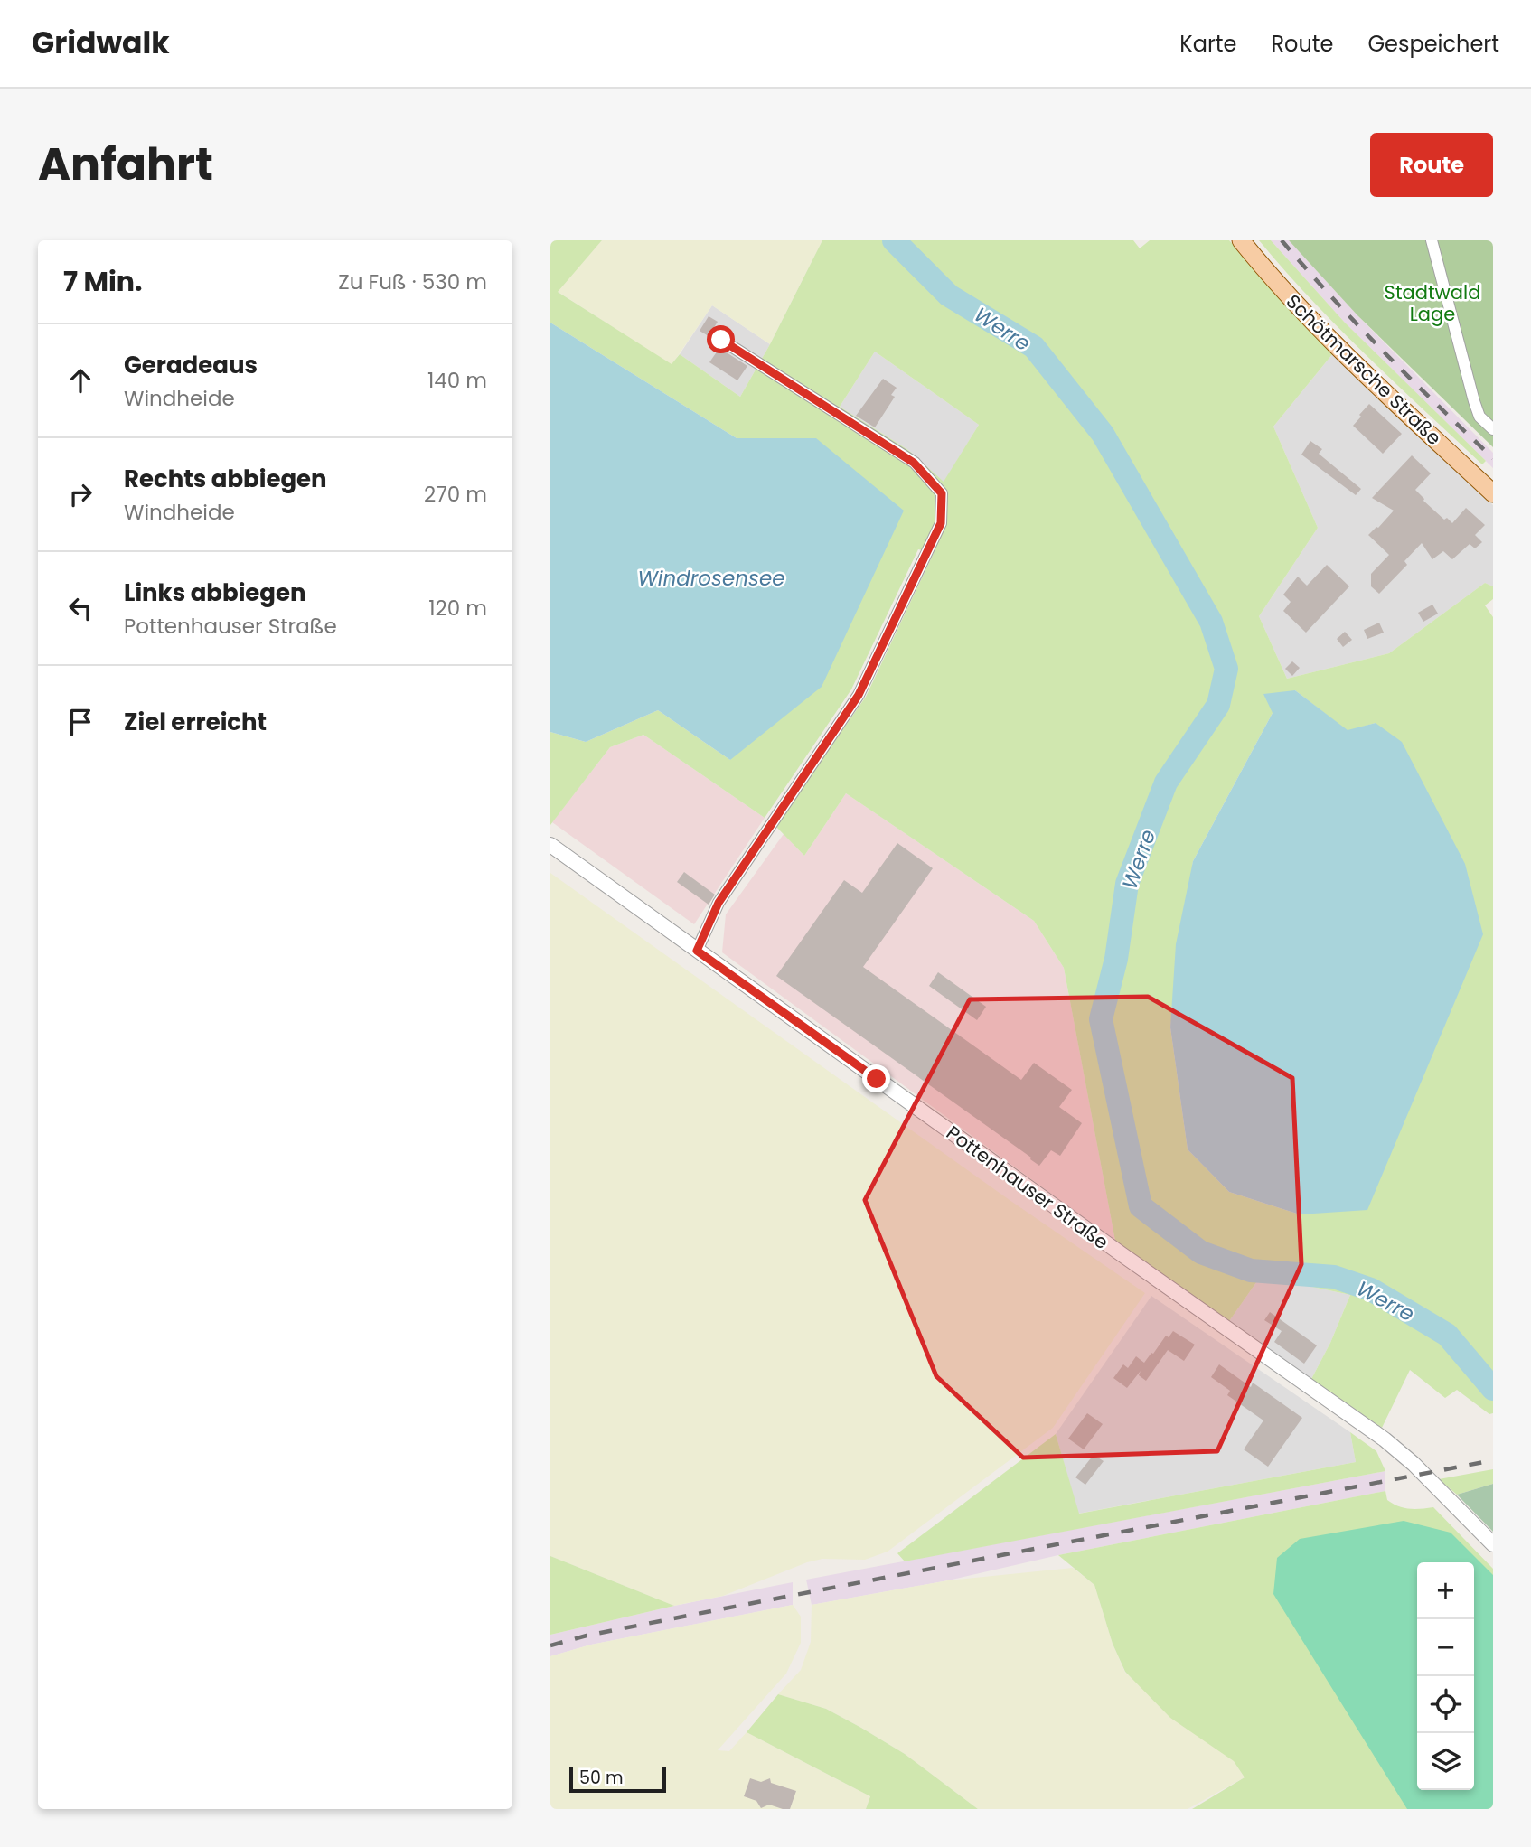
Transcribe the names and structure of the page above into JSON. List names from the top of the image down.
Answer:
{
  "streets": {
    "main road": ["Schötmarsche Straße"],
    "street": ["Pottenhauser Straße"]
  },
  "water": ["Werre", "Windrosensee"],
  "parks": ["Stadtwald Lage"],
  "scale_bar": "50 m",
  "page": {
    "header": "Gridwalk",
    "nav": ["Karte", "Route", "Gespeichert"],
    "title": "Anfahrt",
    "buttons": "Route",
    "heading": ["7 Min.", "Zu Fuß · 530 m"],
    "list": [
      ["Geradeaus", "Windheide", "140 m"],
      ["Rechts abbiegen", "Windheide", "270 m"],
      ["Links abbiegen", "Pottenhauser Straße", "120 m"],
      "Ziel erreicht"
    ],
    "map_buttons": ["+", "−"],
    "scale": "50 m"
  }
}
